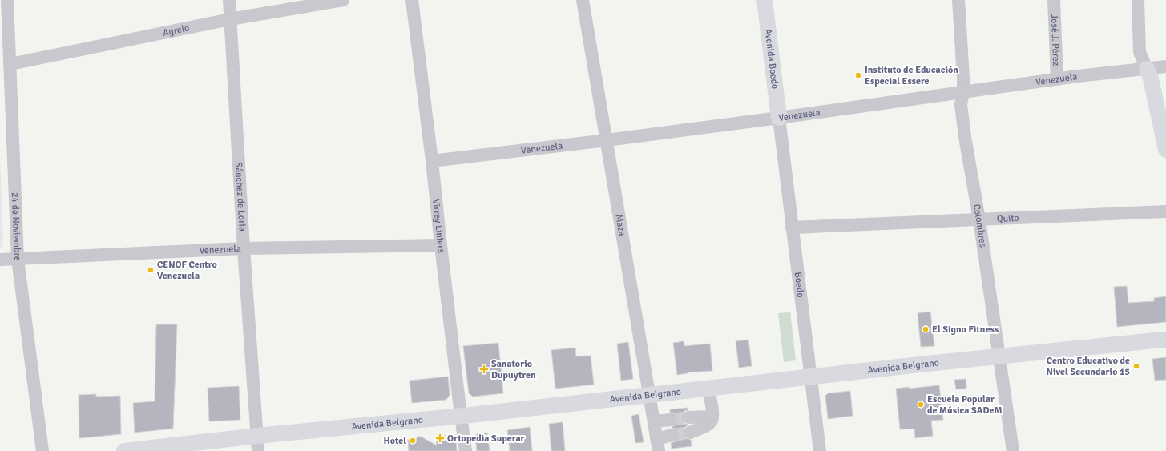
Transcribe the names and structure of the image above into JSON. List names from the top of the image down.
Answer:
{
  "streets": {
    "main road": ["Avenida Boedo", "Avenida Belgrano"],
    "street": [
      "Agrelo",
      "José J. Pérez",
      "Venezuela",
      "Sánchez de Loria",
      "Quito",
      "Maza",
      "24 de Noviembre",
      "Virrey Liniers",
      "Colombres",
      "Boedo"
    ]
  },
  "crossings": [
    ["Agrelo", "Sánchez de Loria"],
    ["Agrelo", "24 de Noviembre"],
    ["José J. Pérez", "Venezuela"],
    ["Avenida Boedo", "Venezuela"],
    ["Avenida Boedo", "Boedo"],
    ["Venezuela", "Sánchez de Loria"],
    ["Venezuela", "Maza"],
    ["Venezuela", "24 de Noviembre"],
    ["Venezuela", "Virrey Liniers"],
    ["Venezuela", "Colombres"],
    ["Venezuela", "Boedo"],
    ["Sánchez de Loria", "Avenida Belgrano"],
    ["Quito", "Colombres"],
    ["Quito", "Boedo"],
    ["Maza", "Avenida Belgrano"],
    ["Virrey Liniers", "Avenida Belgrano"],
    ["Colombres", "Avenida Belgrano"],
    ["Boedo", "Avenida Belgrano"]
  ],
  "places": {
    "other": [
      "Instituto de Educación Especial Essere",
      "CENOF Centro Venezuela",
      "El Signo Fitness",
      "Centro Educativo de Nivel Secundario 15",
      "Escuela Popular de Música SADeM",
      "Hotel"
    ],
    "health": ["Sanatorio Dupuytren", "Ortopedia Superar"]
  }
}
